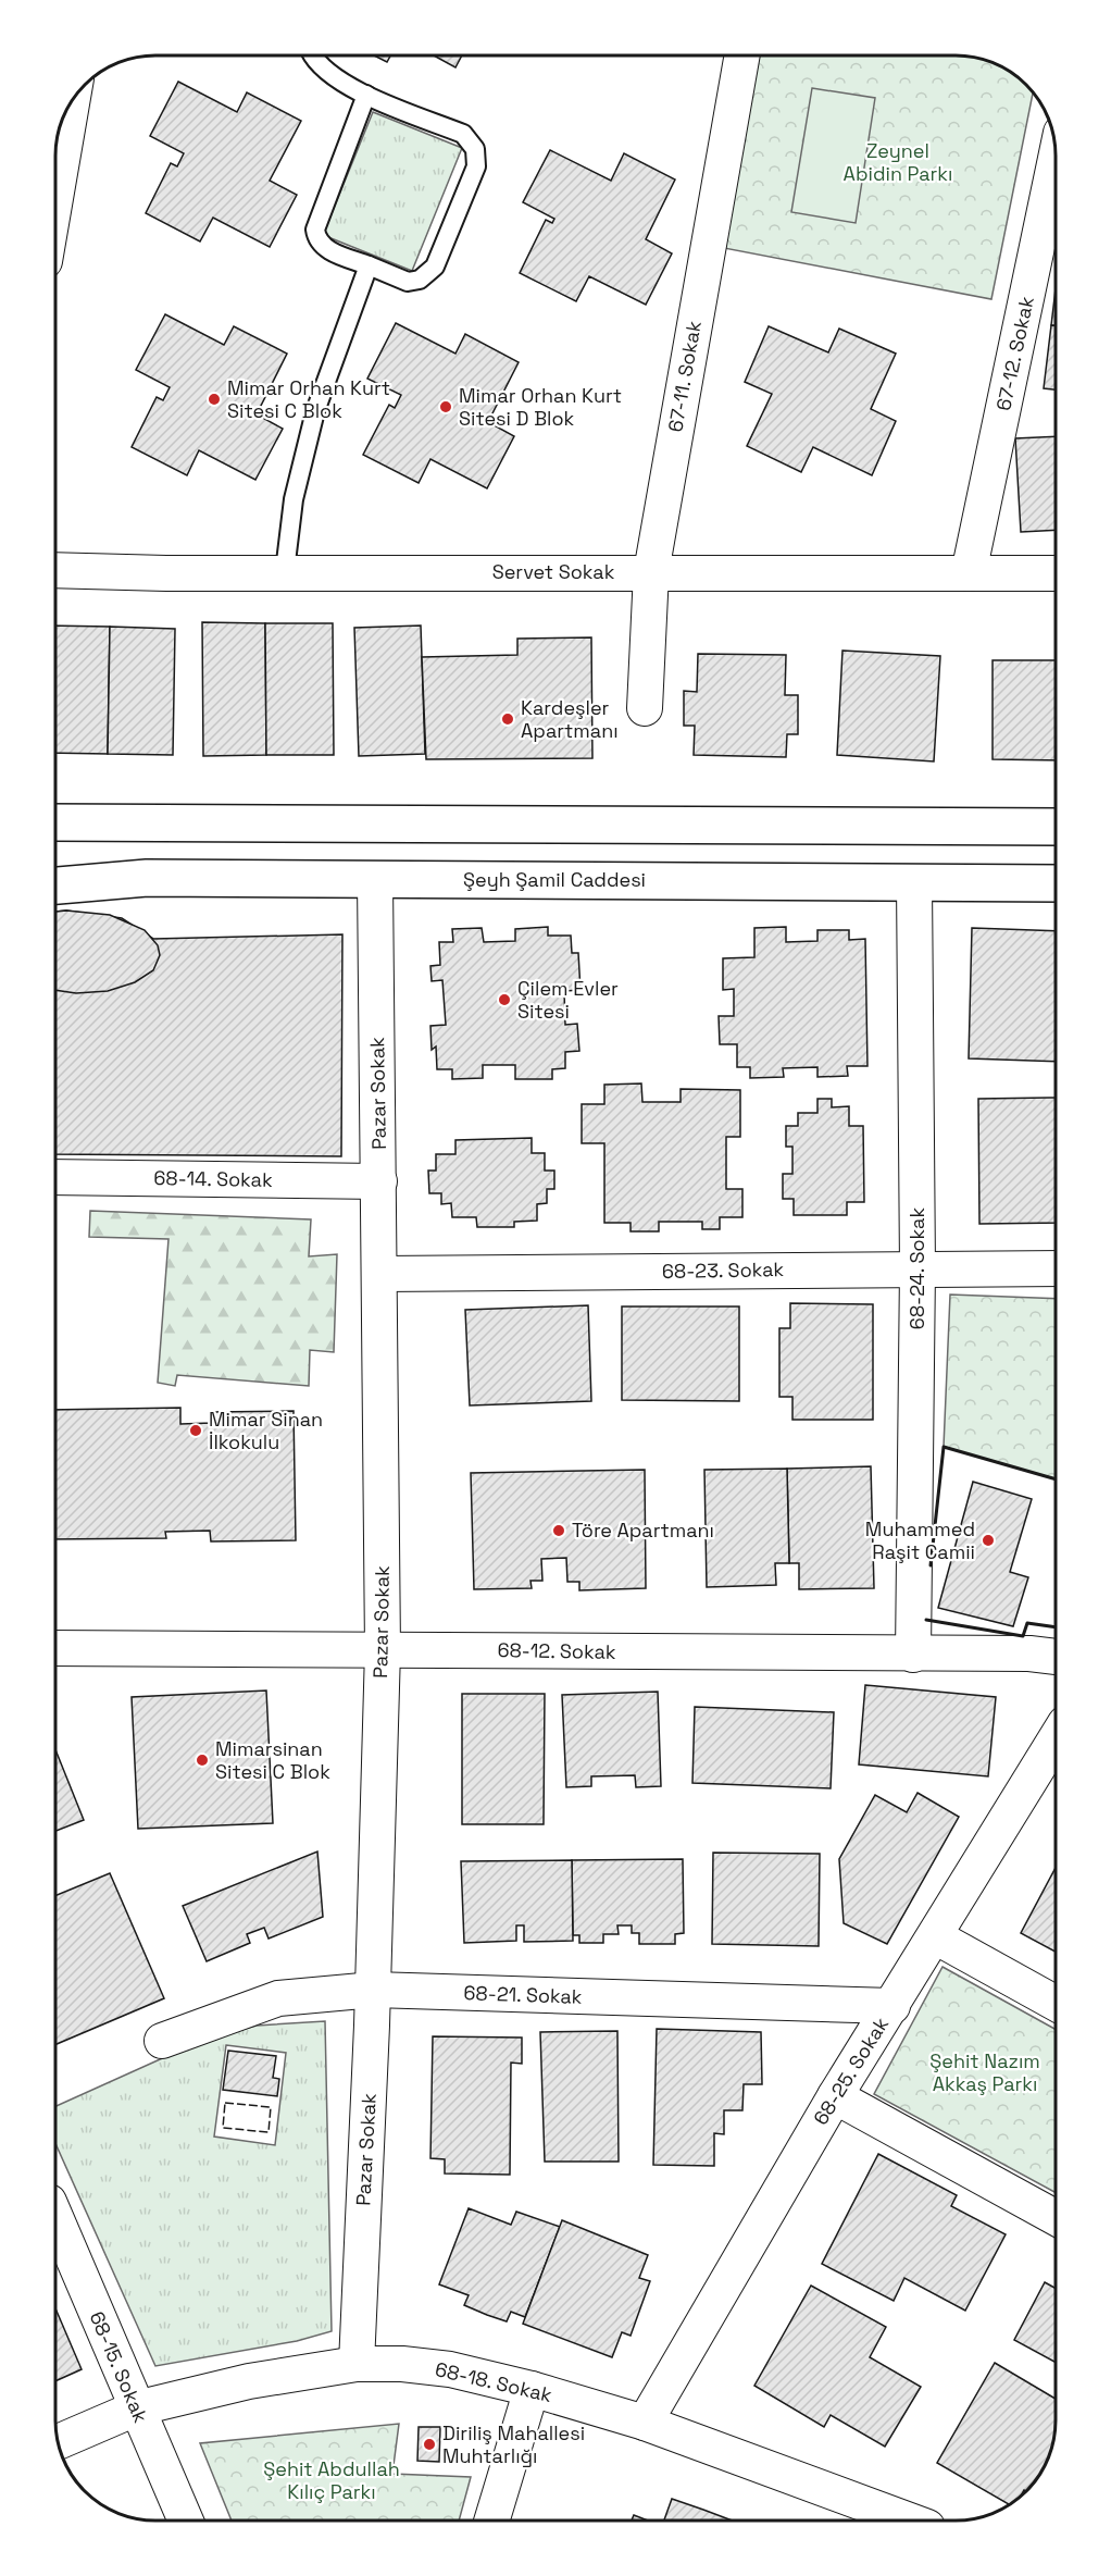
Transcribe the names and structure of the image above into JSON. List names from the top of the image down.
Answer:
{
  "streets": {
    "main road": ["Şeyh Şamil Caddesi"],
    "street": [
      "67-12. Sokak",
      "67-11. Sokak",
      "Servet Sokak",
      "Pazar Sokak",
      "68-14. Sokak",
      "68-24. Sokak",
      "68-23. Sokak",
      "68-12. Sokak",
      "68-21. Sokak",
      "68-25. Sokak",
      "68-15. Sokak",
      "68-18. Sokak"
    ]
  },
  "crossings": [
    ["67-12. Sokak", "Servet Sokak"],
    ["67-11. Sokak", "Servet Sokak"],
    ["Şeyh Şamil Caddesi", "Pazar Sokak"],
    ["Şeyh Şamil Caddesi", "68-24. Sokak"],
    ["Pazar Sokak", "68-14. Sokak"],
    ["Pazar Sokak", "68-23. Sokak"],
    ["Pazar Sokak", "68-12. Sokak"],
    ["Pazar Sokak", "68-21. Sokak"],
    ["Pazar Sokak", "68-18. Sokak"],
    ["68-24. Sokak", "68-23. Sokak"],
    ["68-24. Sokak", "68-12. Sokak"],
    ["68-21. Sokak", "68-25. Sokak"],
    ["68-25. Sokak", "68-18. Sokak"],
    ["68-15. Sokak", "68-18. Sokak"]
  ],
  "parks": ["Zeynel Abidin Parkı", "Şehit Nazım Akkaş Parkı", "Şehit Abdullah Kılıç Parkı"],
  "places": [
    "Mimar Orhan Kurt Sitesi C Blok",
    "Mimar Orhan Kurt Sitesi D Blok",
    "Kardeşler Apartmanı",
    "Çilem Evler Sitesi",
    "Mimar Sinan İlkokulu",
    "Töre Apartmanı",
    "Muhammed Raşit Camii",
    "Mimarsinan Sitesi C Blok",
    "Diriliş Mahallesi Muhtarlığı"
  ]
}
